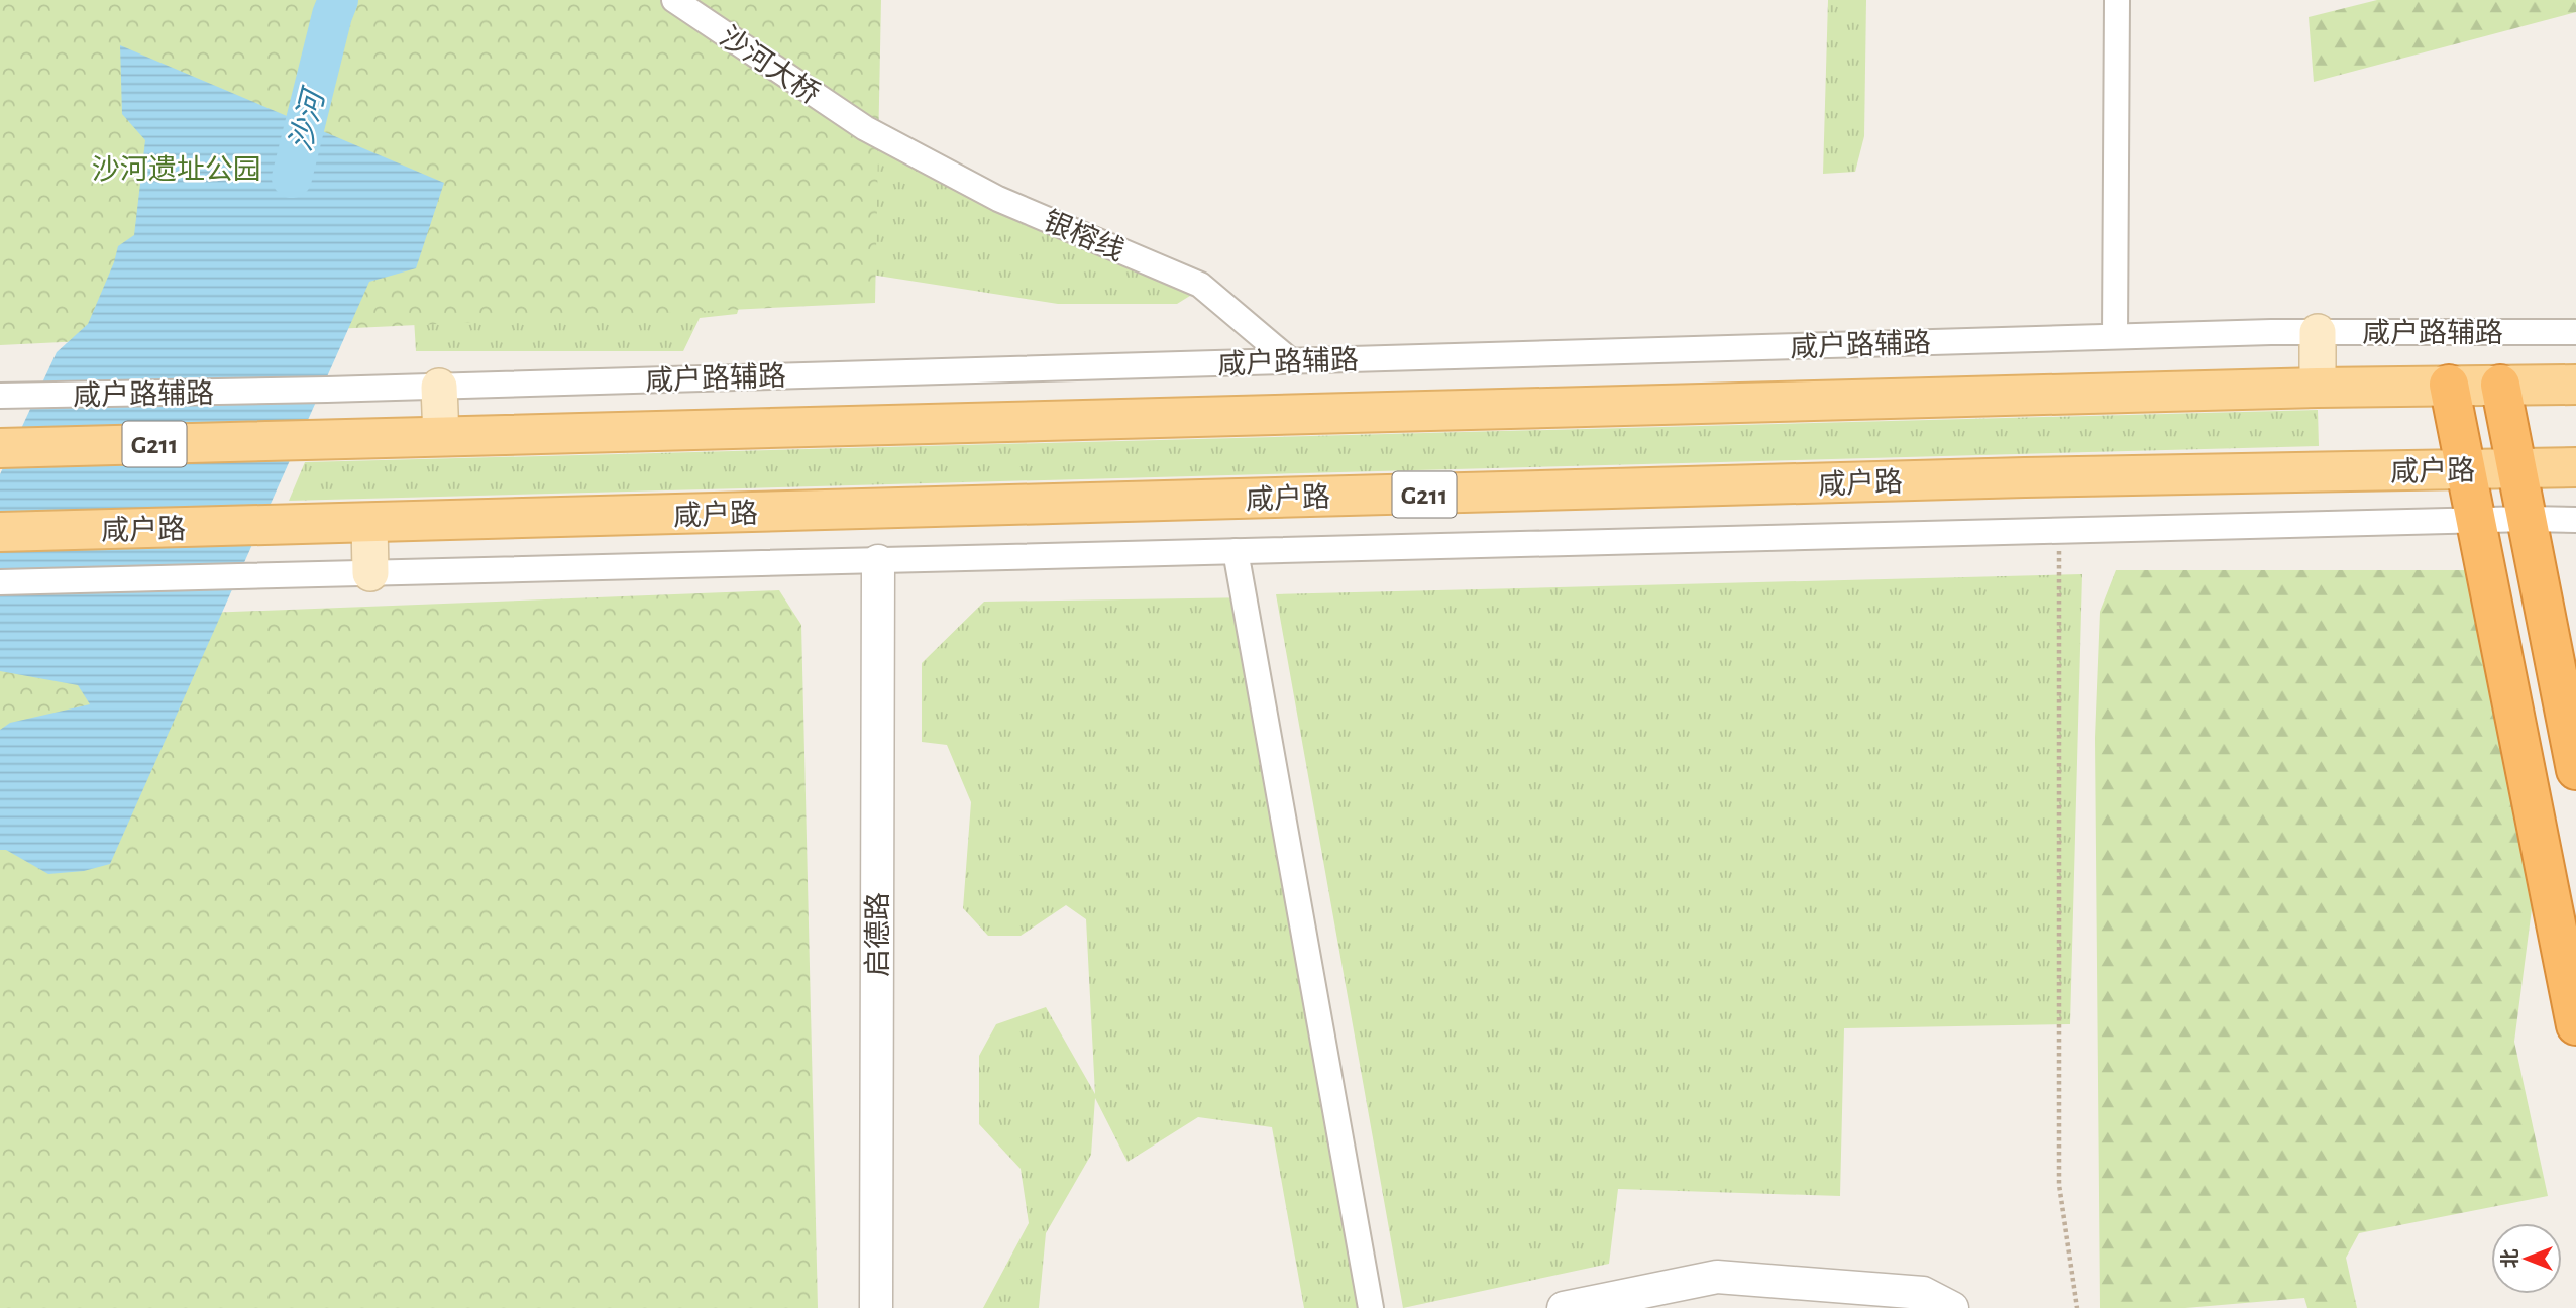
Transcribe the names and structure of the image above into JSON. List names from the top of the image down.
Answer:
{
  "streets": {
    "main road": ["G211", "咸户路"],
    "street": [
      "沙河大桥",
      "银榕线",
      "咸户路辅路",
      "启德路"
    ]
  },
  "crossings": [
    ["沙河大桥", "银榕线"],
    ["银榕线", "咸户路辅路"]
  ],
  "water": ["沙河"],
  "parks": ["沙河遗址公园"],
  "north": "left"
}
